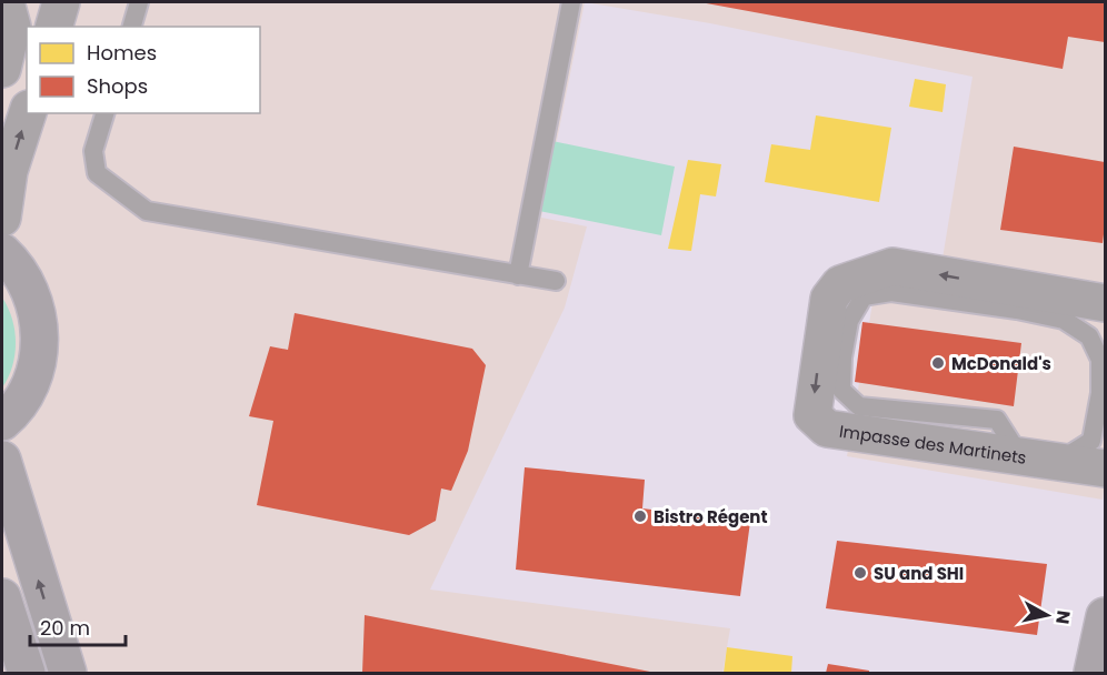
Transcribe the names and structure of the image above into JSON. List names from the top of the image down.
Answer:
{
  "streets": {
    "street": ["Impasse des Martinets"]
  },
  "places": ["McDonald's", "Bistro Régent", "SU and SHI"],
  "legend": ["Homes", "Shops"],
  "scale_bar": "20 m",
  "north": "right"
}
